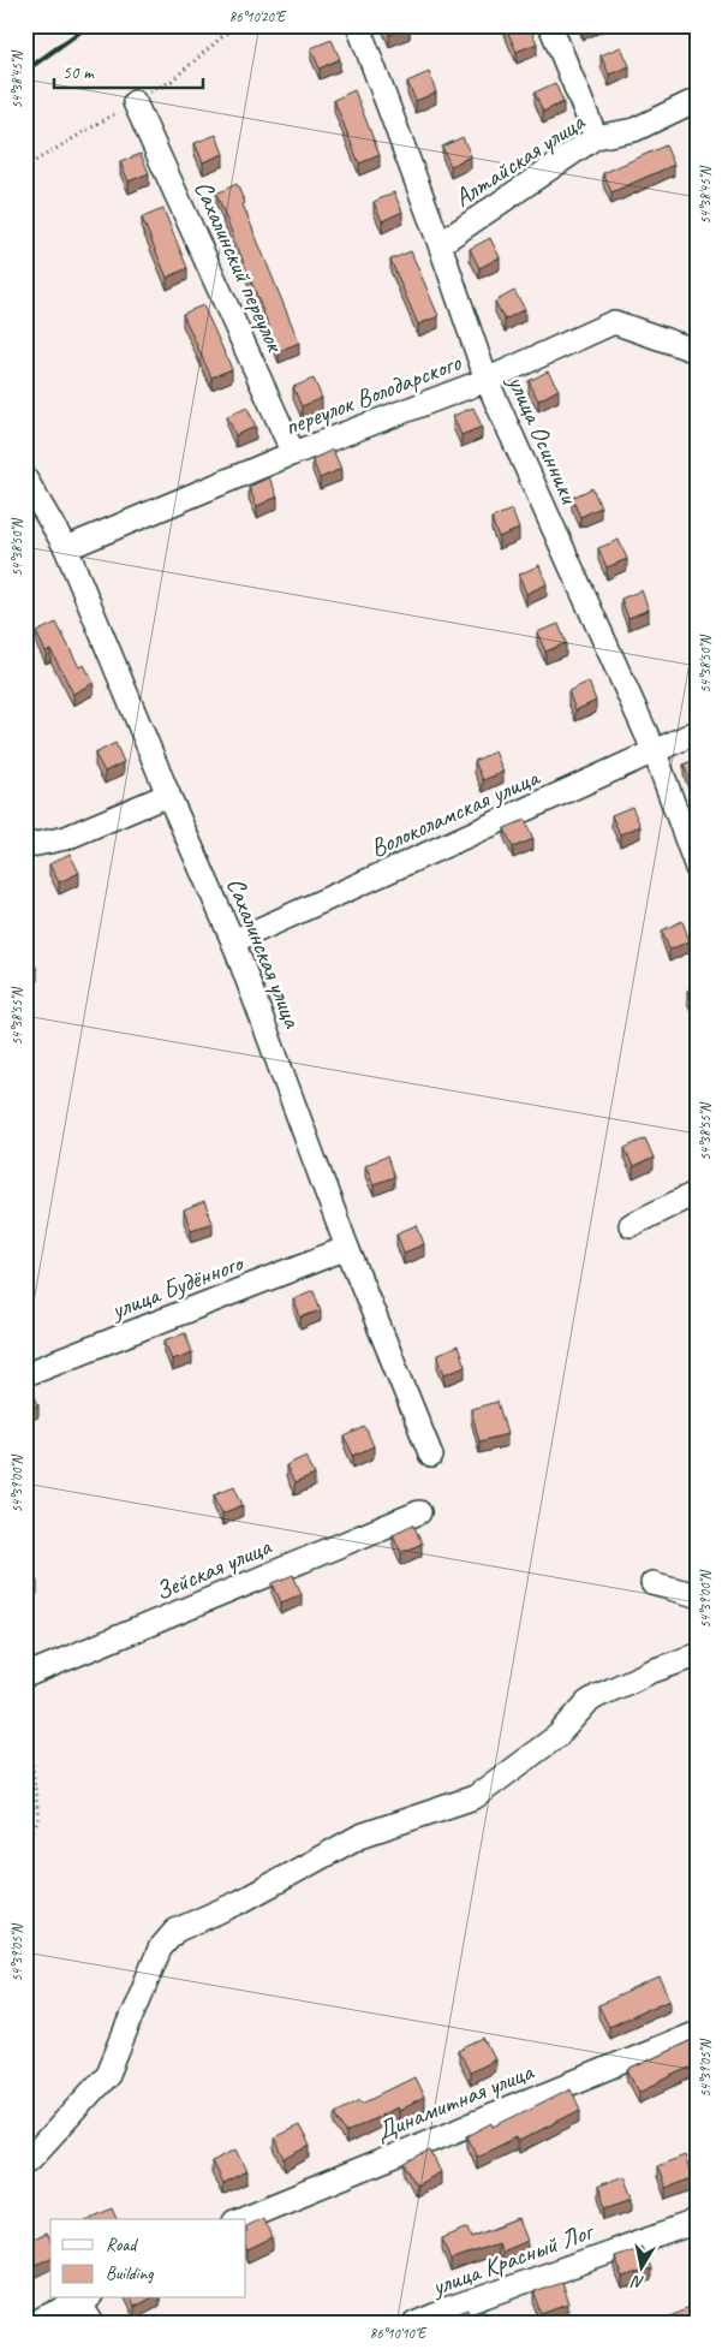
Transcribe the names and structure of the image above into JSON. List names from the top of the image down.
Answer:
{
  "streets": {
    "street": [
      "Алтайская улица",
      "Сахалинский переулок",
      "переулок Володарского",
      "улица Осинники",
      "Волоколамская улица",
      "Сахалинская улица",
      "улица Будённого",
      "Зейская улица",
      "Динамитная улица",
      "улица Красный Лог"
    ]
  },
  "crossings": [
    ["Алтайская улица", "улица Осинники"],
    ["Сахалинский переулок", "переулок Володарского"],
    ["переулок Володарского", "улица Осинники"],
    ["переулок Володарского", "Сахалинская улица"],
    ["улица Осинники", "Волоколамская улица"],
    ["Волоколамская улица", "Сахалинская улица"],
    ["Сахалинская улица", "улица Будённого"]
  ],
  "legend": ["Road", "Building"],
  "scale_bar": "50 m",
  "north": "bottom",
  "coordinates": [
    "86°10'20\"E",
    "54°38'45\"N",
    "54°38'50\"N",
    "54°38'55\"N",
    "54°39'00\"N",
    "54°39'05\"N",
    "86°10'10\"E"
  ]
}
